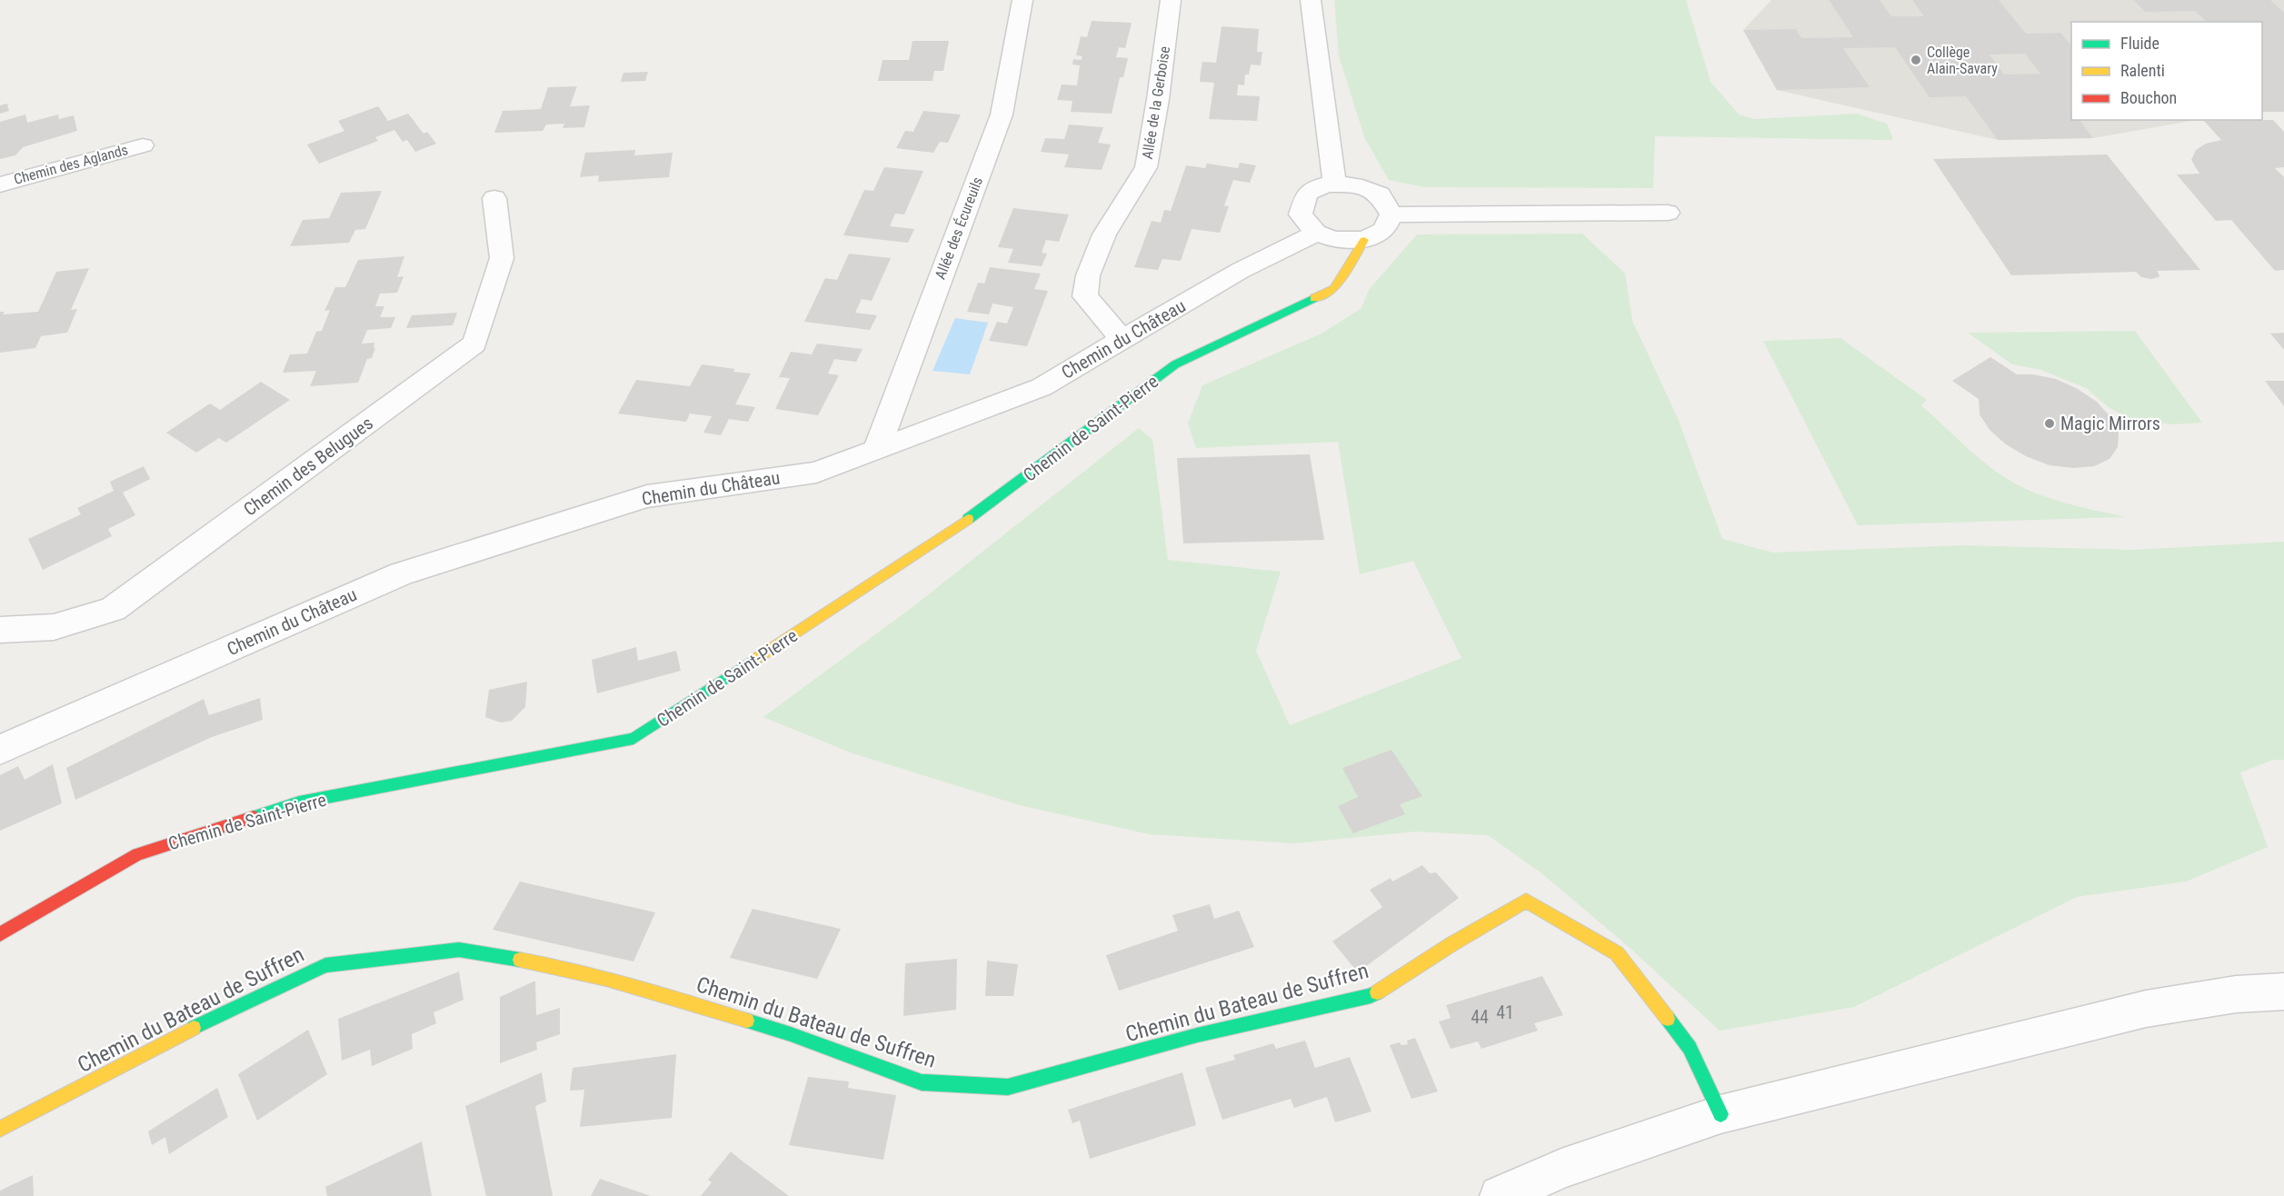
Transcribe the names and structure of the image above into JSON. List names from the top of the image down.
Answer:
{
  "streets": {
    "street": [
      "Allée de la Gerboise",
      "Chemin des Aglands",
      "Allée des Écureuils",
      "Chemin du Château",
      "Chemin de Saint-Pierre",
      "Chemin des Belugues",
      "Chemin du Bateau de Suffren"
    ]
  },
  "crossings": [
    ["Allée de la Gerboise", "Chemin du Château"],
    ["Allée des Écureuils", "Chemin du Château"],
    ["Chemin du Château", "Chemin de Saint-Pierre"]
  ],
  "places": ["Collège Alain-Savary", "Magic Mirrors"],
  "house_numbers": ["41", "44"],
  "legend": ["Fluide", "Ralenti", "Bouchon"]
}
